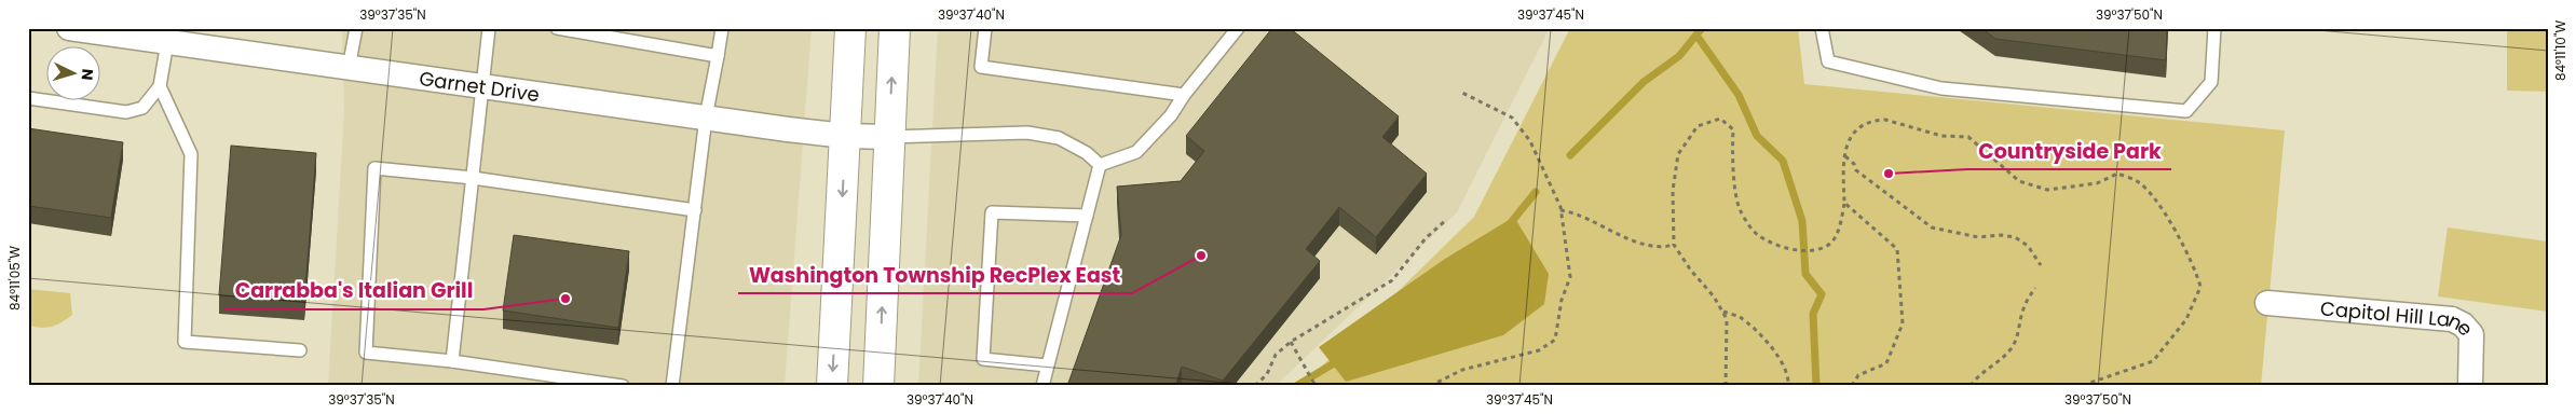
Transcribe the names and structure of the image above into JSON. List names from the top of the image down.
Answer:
{
  "streets": {
    "street": ["Garnet Drive", "Capitol Hill Lane"]
  },
  "places": ["Countryside Park", "Washington Township RecPlex East", "Carrabba's Italian Grill"],
  "north": "right",
  "coordinates": [
    "39°37'35\"N",
    "39°37'40\"N",
    "39°37'45\"N",
    "39°37'50\"N",
    "84°11'10\"W",
    "84°11'05\"W"
  ]
}
